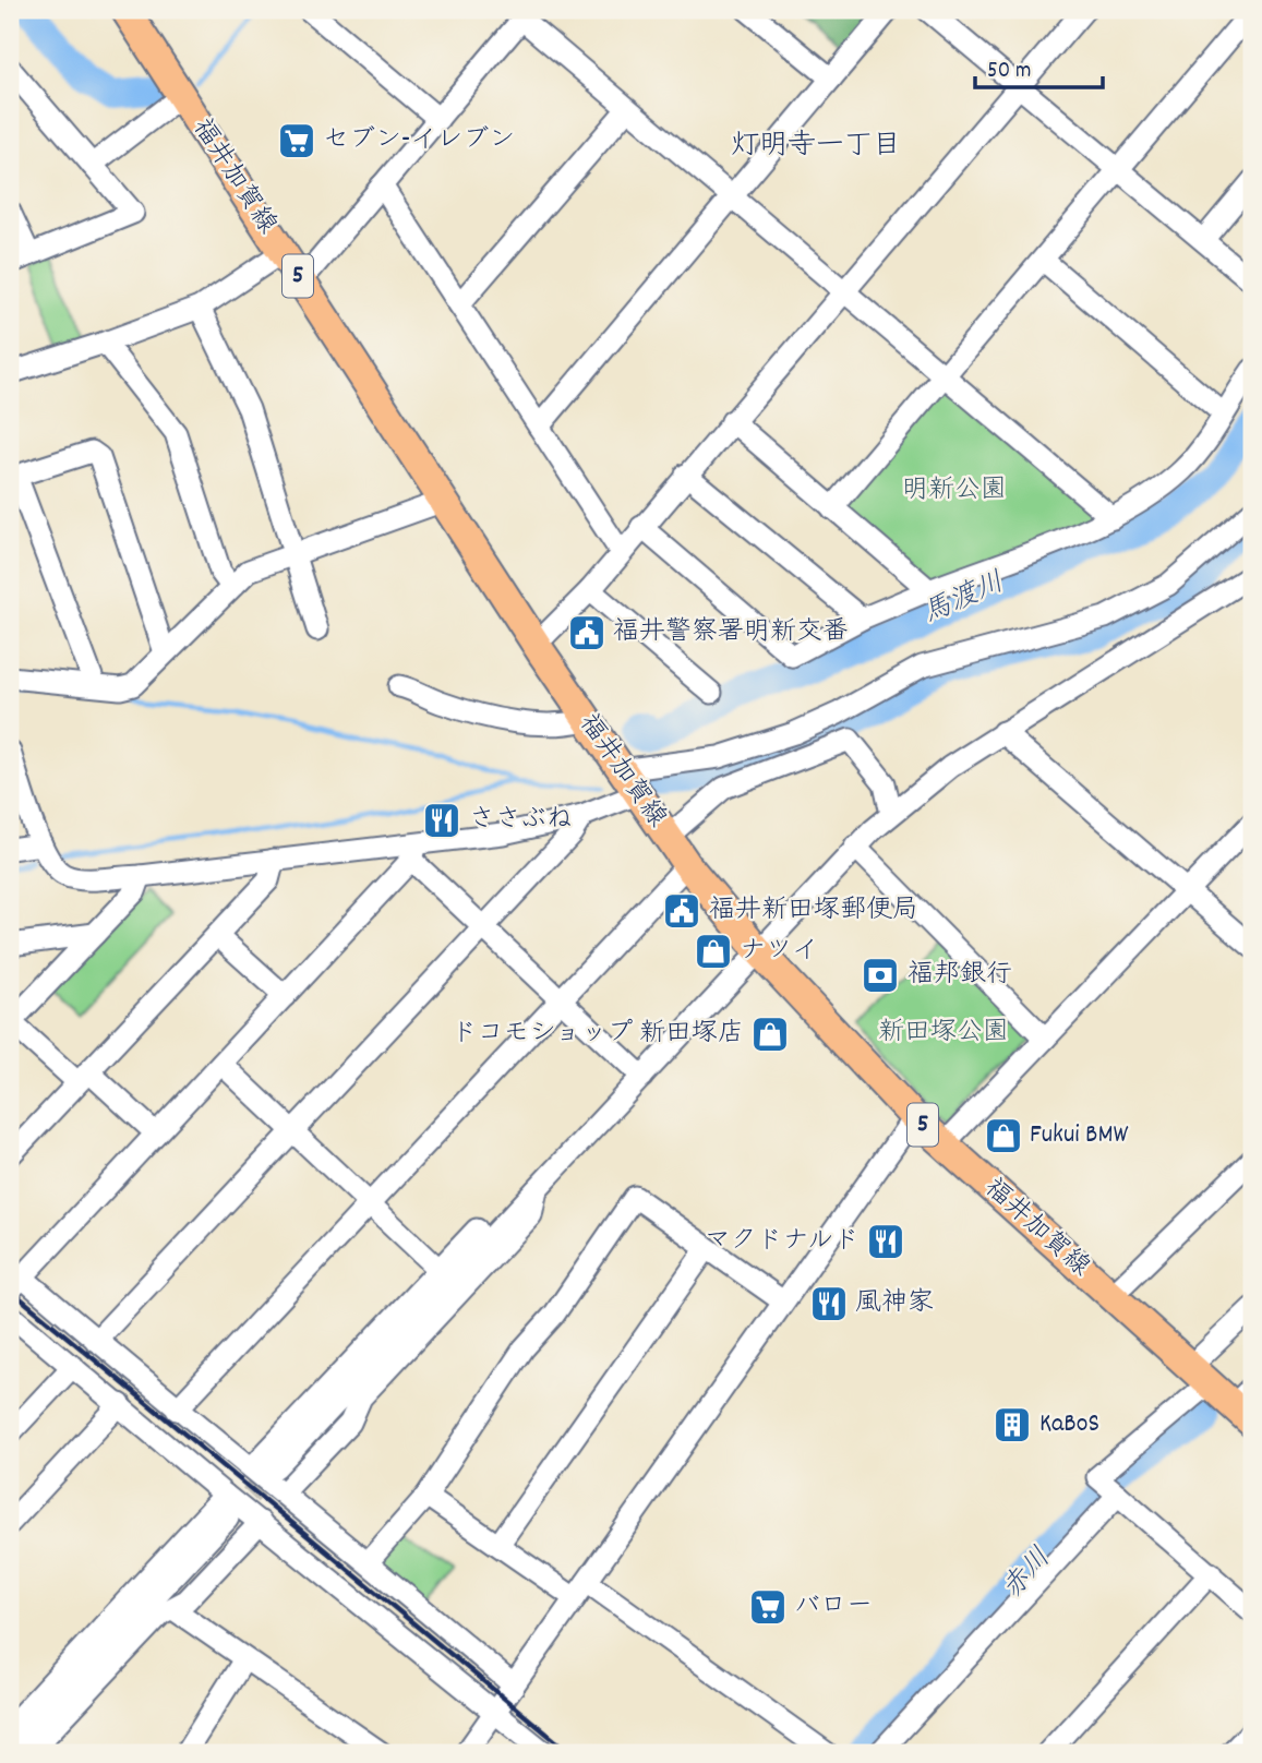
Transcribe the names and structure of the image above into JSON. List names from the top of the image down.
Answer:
{
  "streets": {
    "main road": ["福井加賀線", "5"]
  },
  "districts": ["灯明寺一丁目"],
  "water": ["馬渡川", "赤川"],
  "parks": ["明新公園", "新田塚公園"],
  "places": {
    "supermarket": ["セブン-イレブン", "バロー"],
    "public building": ["福井警察署明新交番", "福井新田塚郵便局"],
    "restaurant": ["ささぶね", "マクドナルド", "風神家"],
    "shop": ["ナツイ", "ドコモショップ 新田塚店", "Fukui BMW"],
    "bank": ["福邦銀行"],
    "building": ["KaBoS"]
  },
  "scale_bar": "50 m"
}
